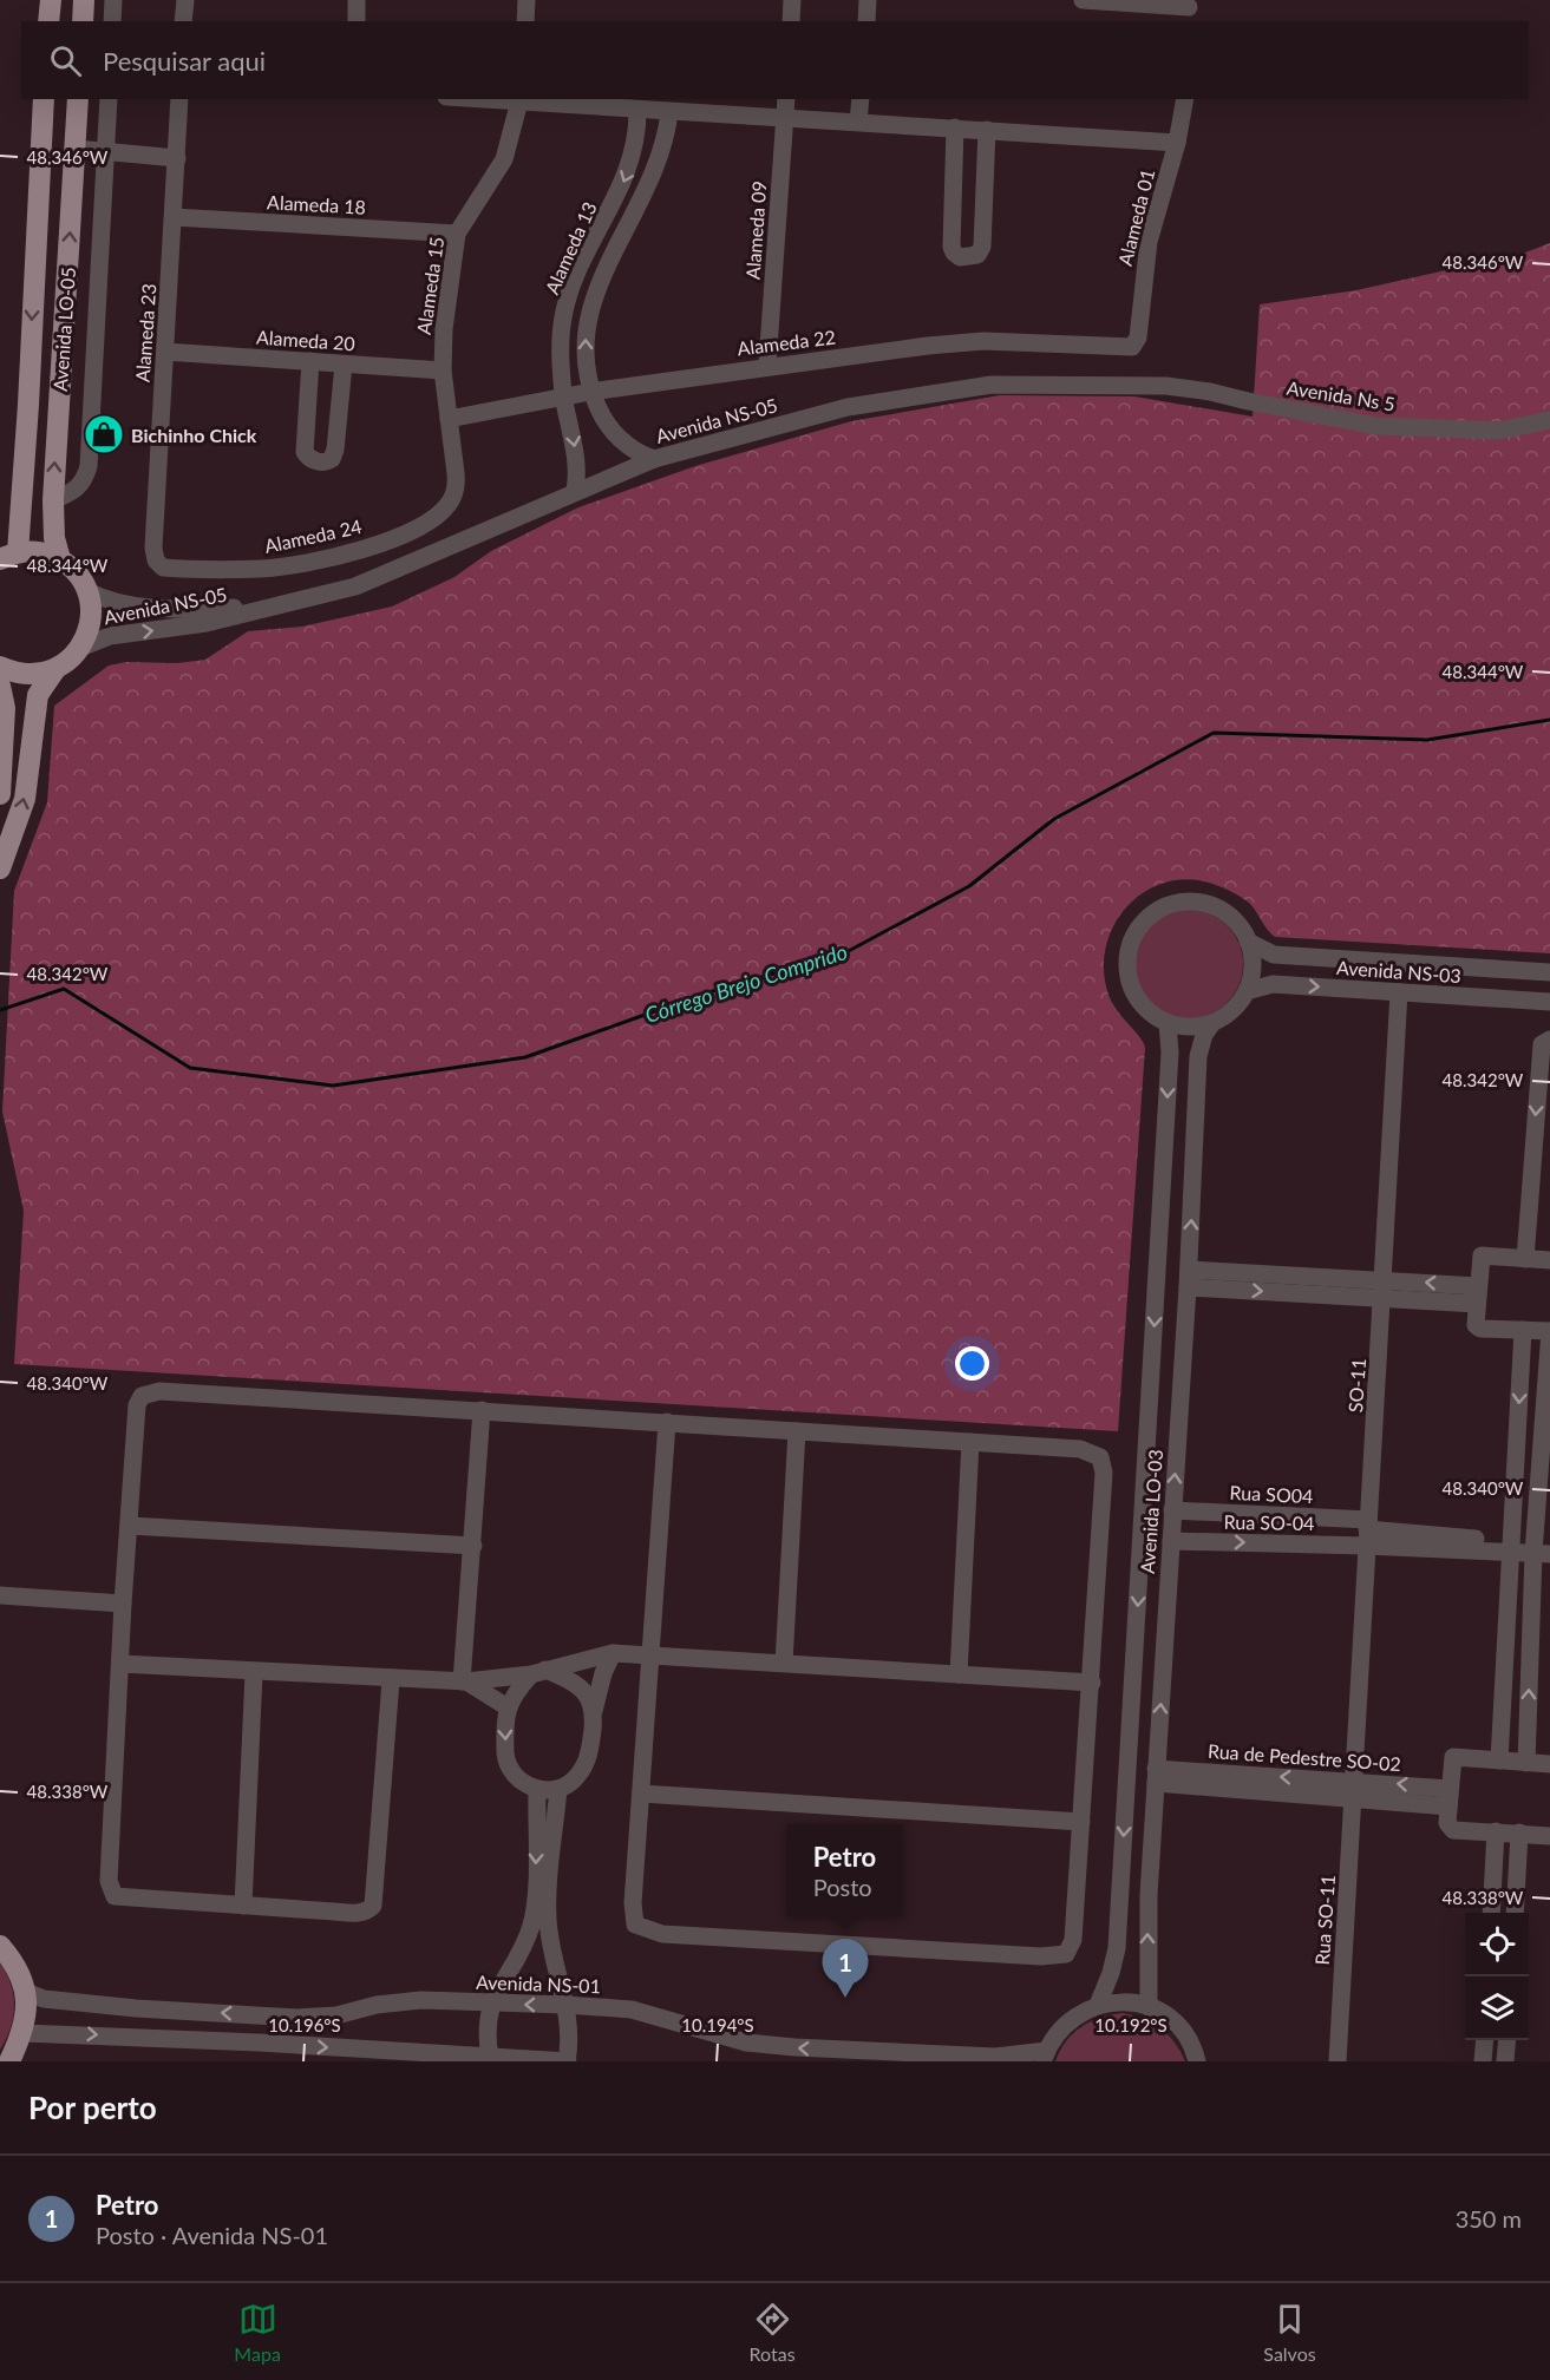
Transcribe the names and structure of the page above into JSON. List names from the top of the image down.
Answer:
{
  "streets": {
    "main road": ["Avenida LO-05"],
    "street": [
      "Alameda 18",
      "Alameda 01",
      "Alameda 09",
      "Alameda 13",
      "Alameda 15",
      "Alameda 23",
      "Alameda 20",
      "Alameda 22",
      "Avenida Ns 5",
      "Avenida NS-05",
      "Alameda 24",
      "Avenida NS-03",
      "SO-11",
      "Rua SO04",
      "Avenida LO-03",
      "Rua SO-04",
      "Rua de Pedestre SO-02",
      "Rua SO-11",
      "Avenida NS-01"
    ]
  },
  "crossings": [
    ["Alameda 18", "Alameda 15"],
    ["Alameda 18", "Alameda 23"],
    ["Alameda 01", "Alameda 22"],
    ["Alameda 09", "Alameda 22"],
    ["Alameda 13", "Alameda 22"],
    ["Alameda 13", "Avenida NS-05"],
    ["Alameda 15", "Alameda 20"],
    ["Alameda 15", "Alameda 22"],
    ["Alameda 15", "Alameda 24"],
    ["Alameda 23", "Alameda 20"],
    ["Alameda 23", "Alameda 24"],
    ["Avenida Ns 5", "Avenida NS-05"],
    ["Avenida NS-03", "SO-11"],
    ["Avenida NS-03", "Avenida LO-03"],
    ["SO-11", "Rua SO04"],
    ["SO-11", "Rua SO-04"],
    ["SO-11", "Rua de Pedestre SO-02"],
    ["SO-11", "Rua SO-11"],
    ["Rua SO04", "Avenida LO-03"],
    ["Rua SO04", "Rua SO-04"],
    ["Avenida LO-03", "Rua SO-04"],
    ["Avenida LO-03", "Rua de Pedestre SO-02"],
    ["Rua de Pedestre SO-02", "Rua SO-11"]
  ],
  "one_way": ["Rua SO-04"],
  "water": ["Córrego Brejo Comprido"],
  "places": {
    "shop": ["Bichinho Chick"]
  },
  "page": {
    "search": "Pesquisar aqui",
    "popup": ["Petro", "Posto"],
    "pins": "1",
    "heading": "Por perto",
    "list": [
      {
        "mark": "1",
        "name": "Petro",
        "note": "Posto · Avenida NS-01",
        "value": "350 m"
      }
    ],
    "nav": ["Mapa", "Rotas", "Salvos"]
  },
  "coordinates": [
    "48.346°W",
    "48.344°W",
    "48.342°W",
    "48.340°W",
    "48.338°W",
    "10.196°S",
    "10.194°S",
    "10.192°S"
  ]
}
